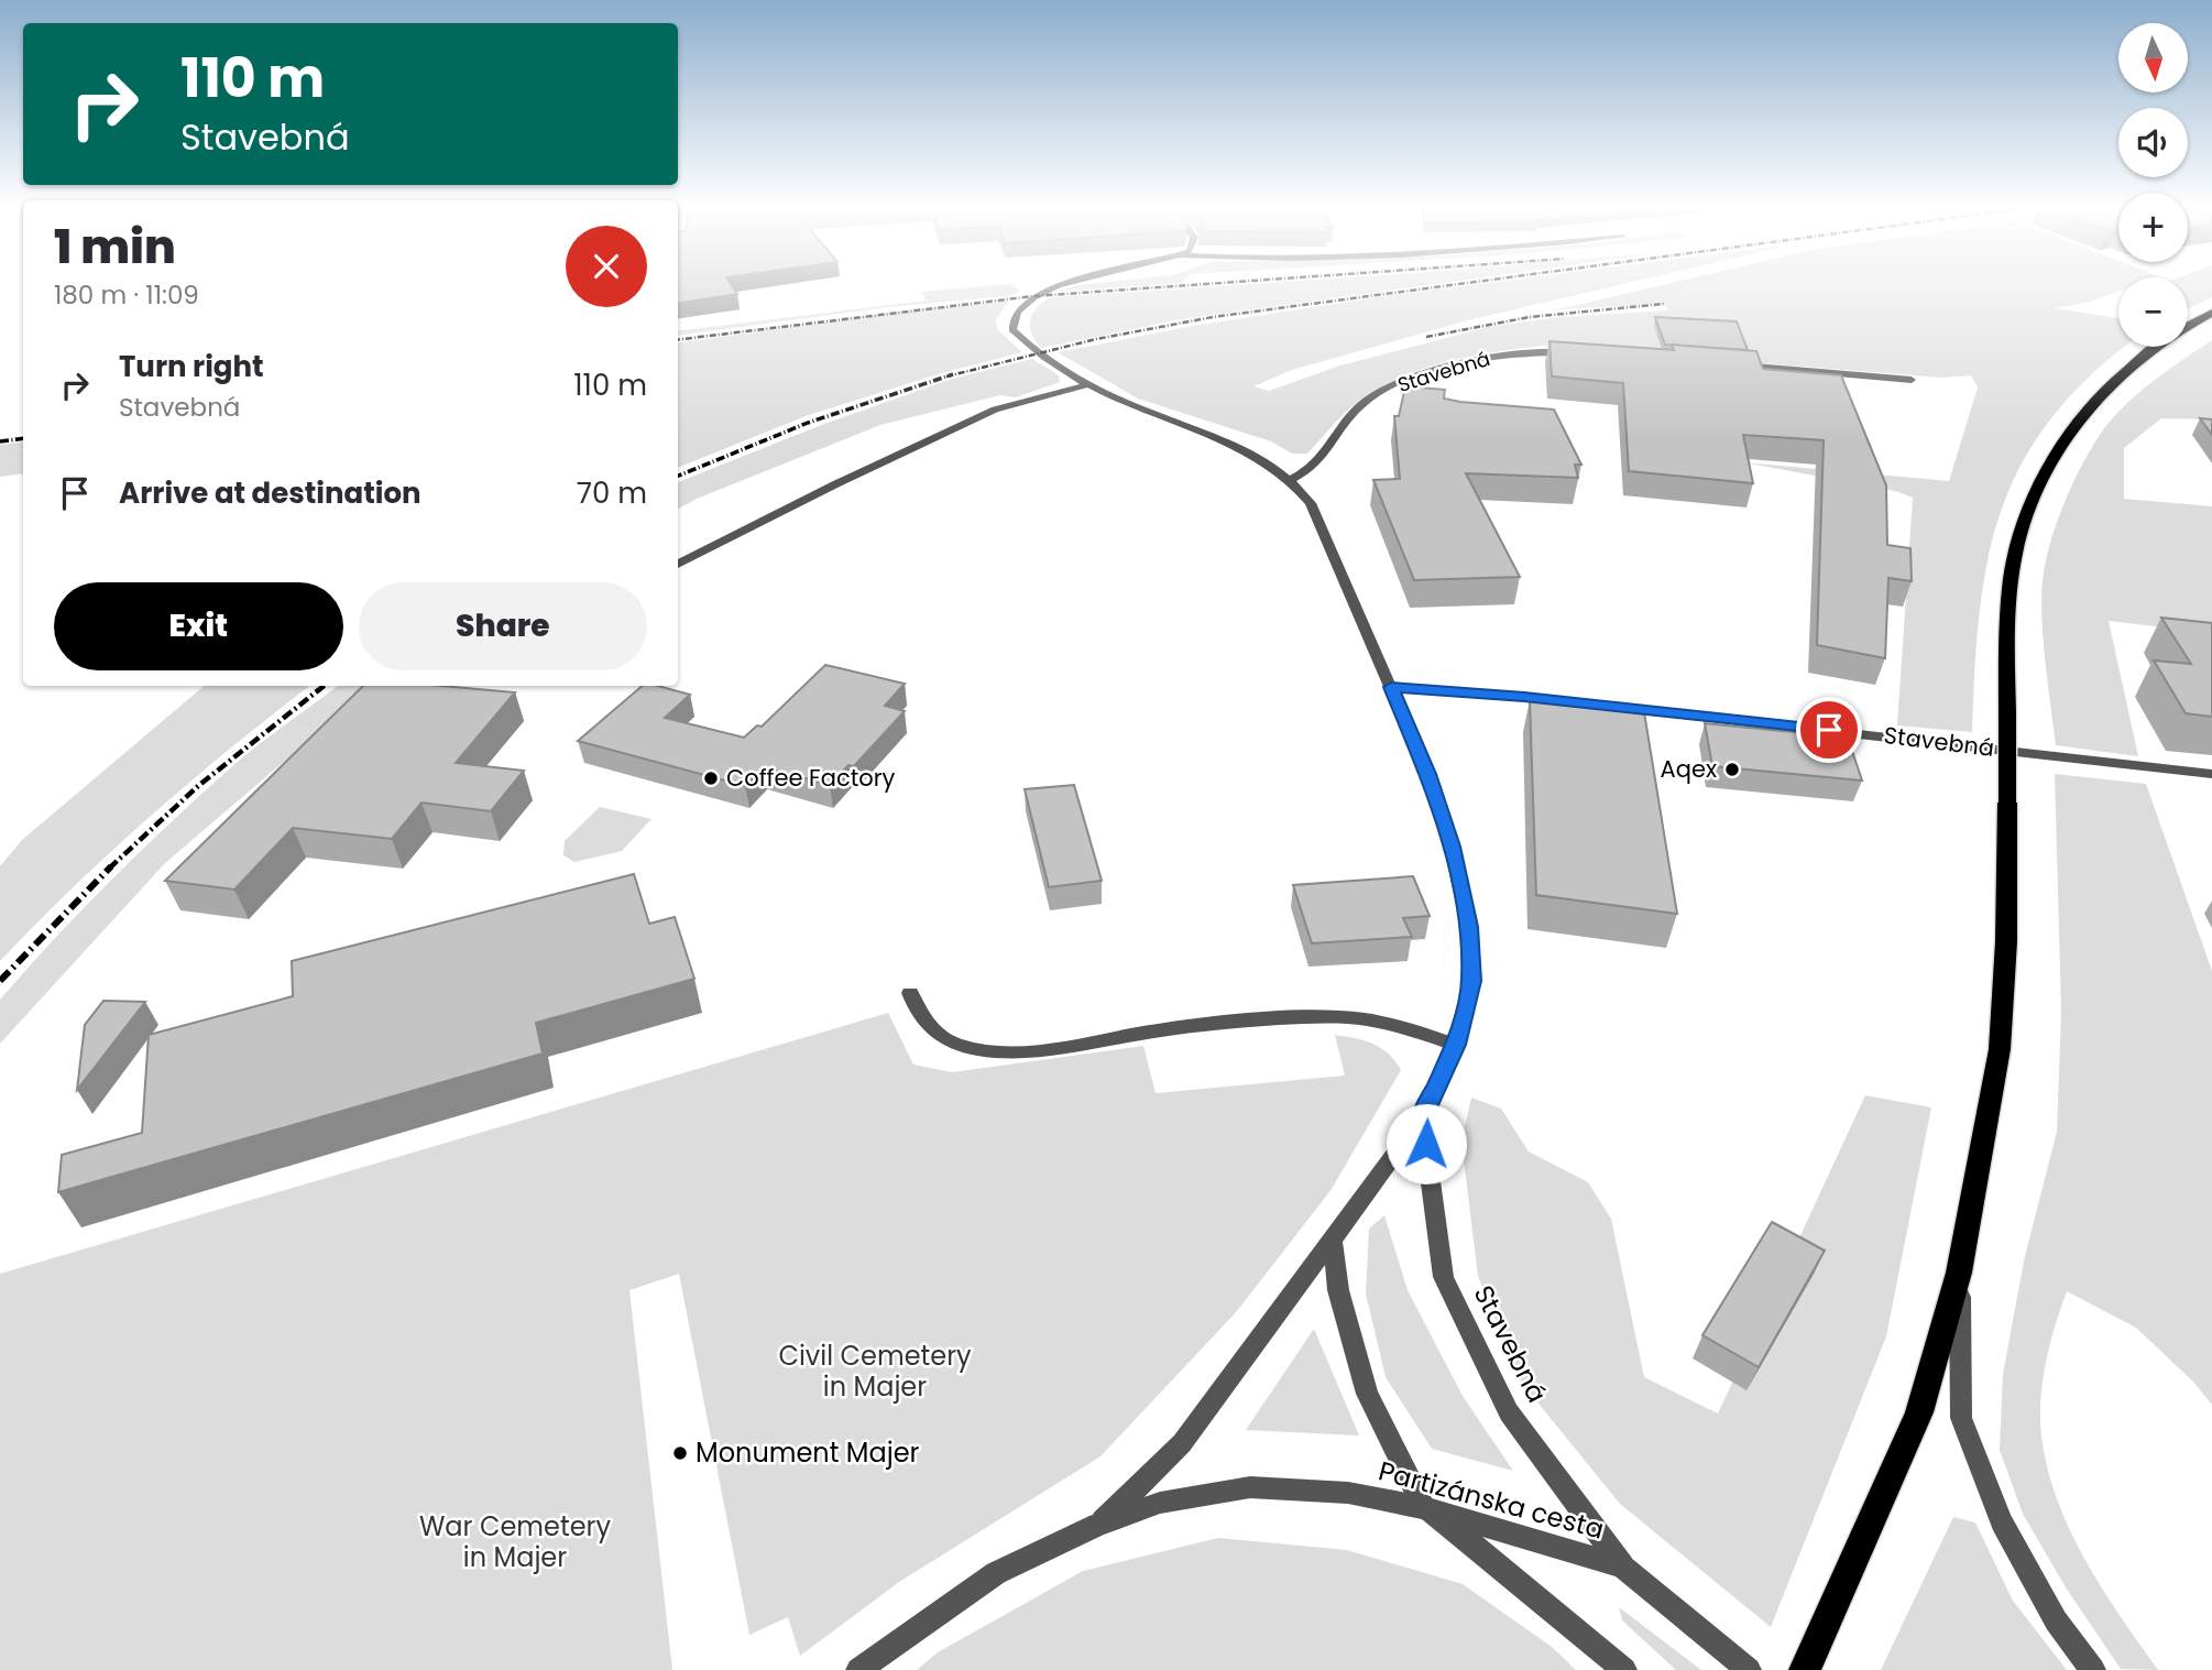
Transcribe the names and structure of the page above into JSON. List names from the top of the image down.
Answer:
{
  "streets": {
    "street": ["Stavebná", "Partizánska cesta"]
  },
  "crossings": [
    ["Stavebná", "Partizánska cesta"]
  ],
  "parks": ["Civil Cemetery in Majer", "War Cemetery in Majer"],
  "places": ["Aqex", "Coffee Factory", "Monument Majer"],
  "north": "bottom",
  "page": {
    "map_buttons": ["+", "−"],
    "turn": ["110 m", "Stavebná"],
    "heading": ["1 min", "180 m · 11:09"],
    "list": [
      {
        "name": "Turn right",
        "note": "Stavebná",
        "value": "110 m"
      },
      {
        "name": "Arrive at destination",
        "value": "70 m"
      }
    ],
    "buttons": ["Exit", "Share"]
  }
}
